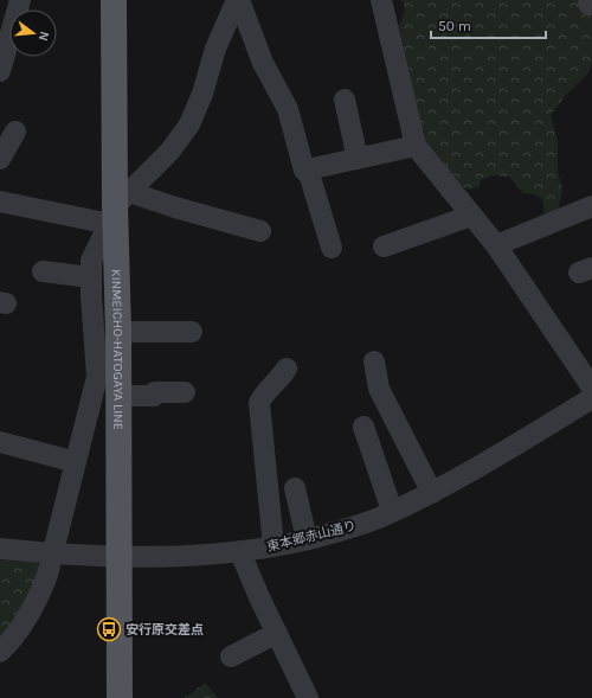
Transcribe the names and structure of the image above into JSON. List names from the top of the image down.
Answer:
{
  "streets": {
    "main road": ["KINMEICHO-HATOGAYA LINE"],
    "street": ["東本郷赤山通り"]
  },
  "crossings": [
    ["KINMEICHO-HATOGAYA LINE", "東本郷赤山通り"]
  ],
  "places": {
    "bus stop": ["安行原交差点"]
  },
  "scale_bar": "50 m",
  "north": "right"
}
